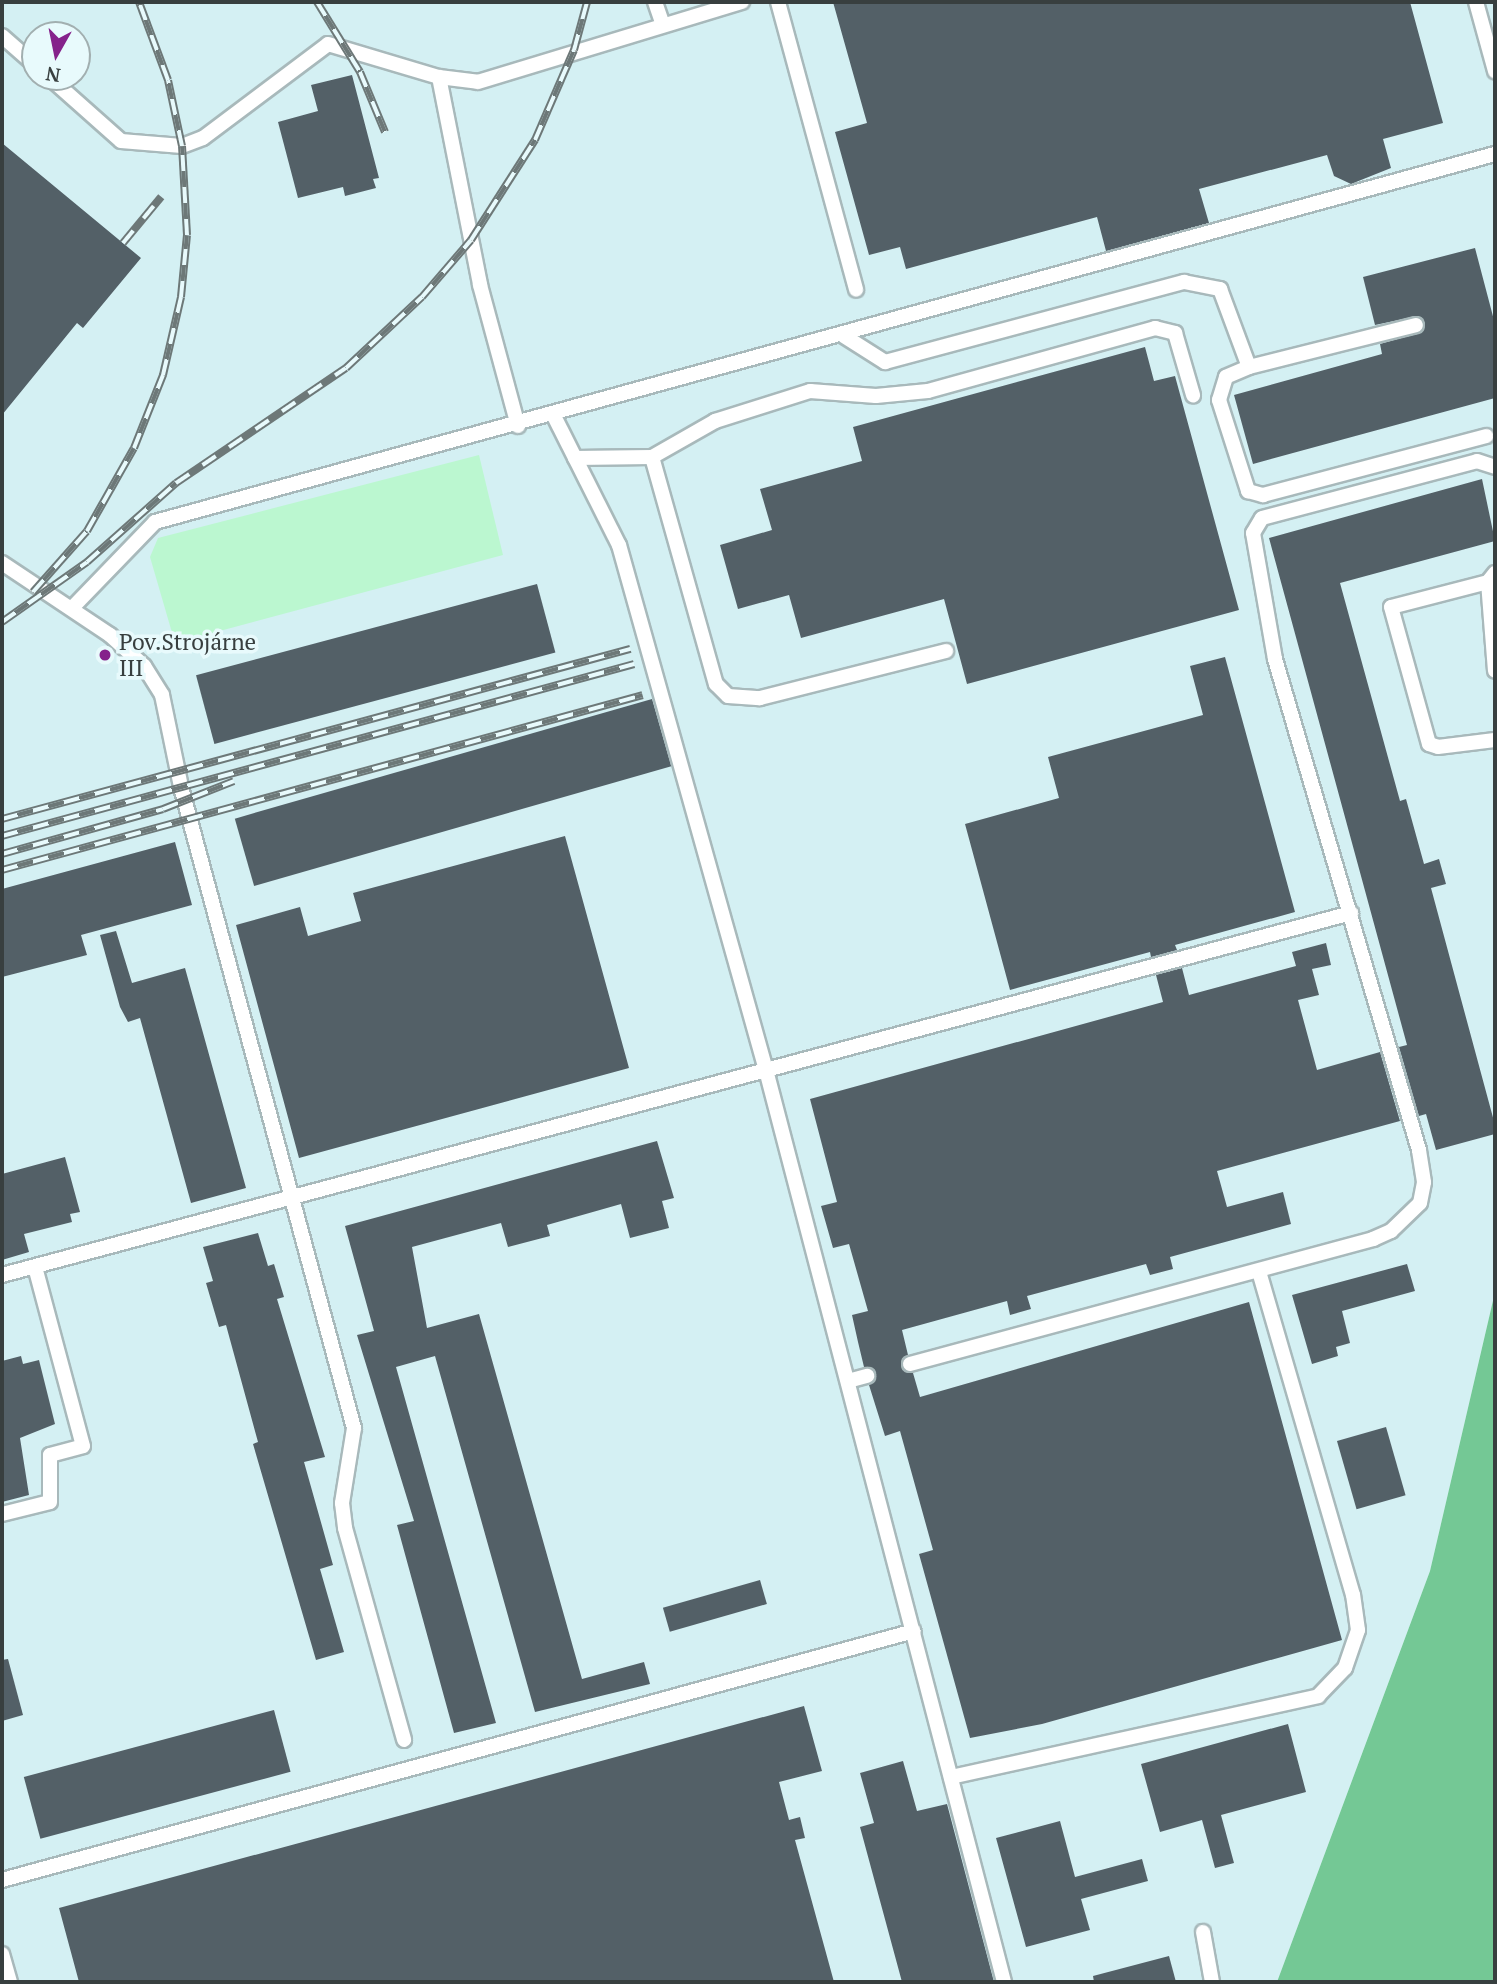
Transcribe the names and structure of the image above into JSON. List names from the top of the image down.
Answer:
{
  "places": ["Pov.Strojárne III"],
  "north": "bottom"
}
